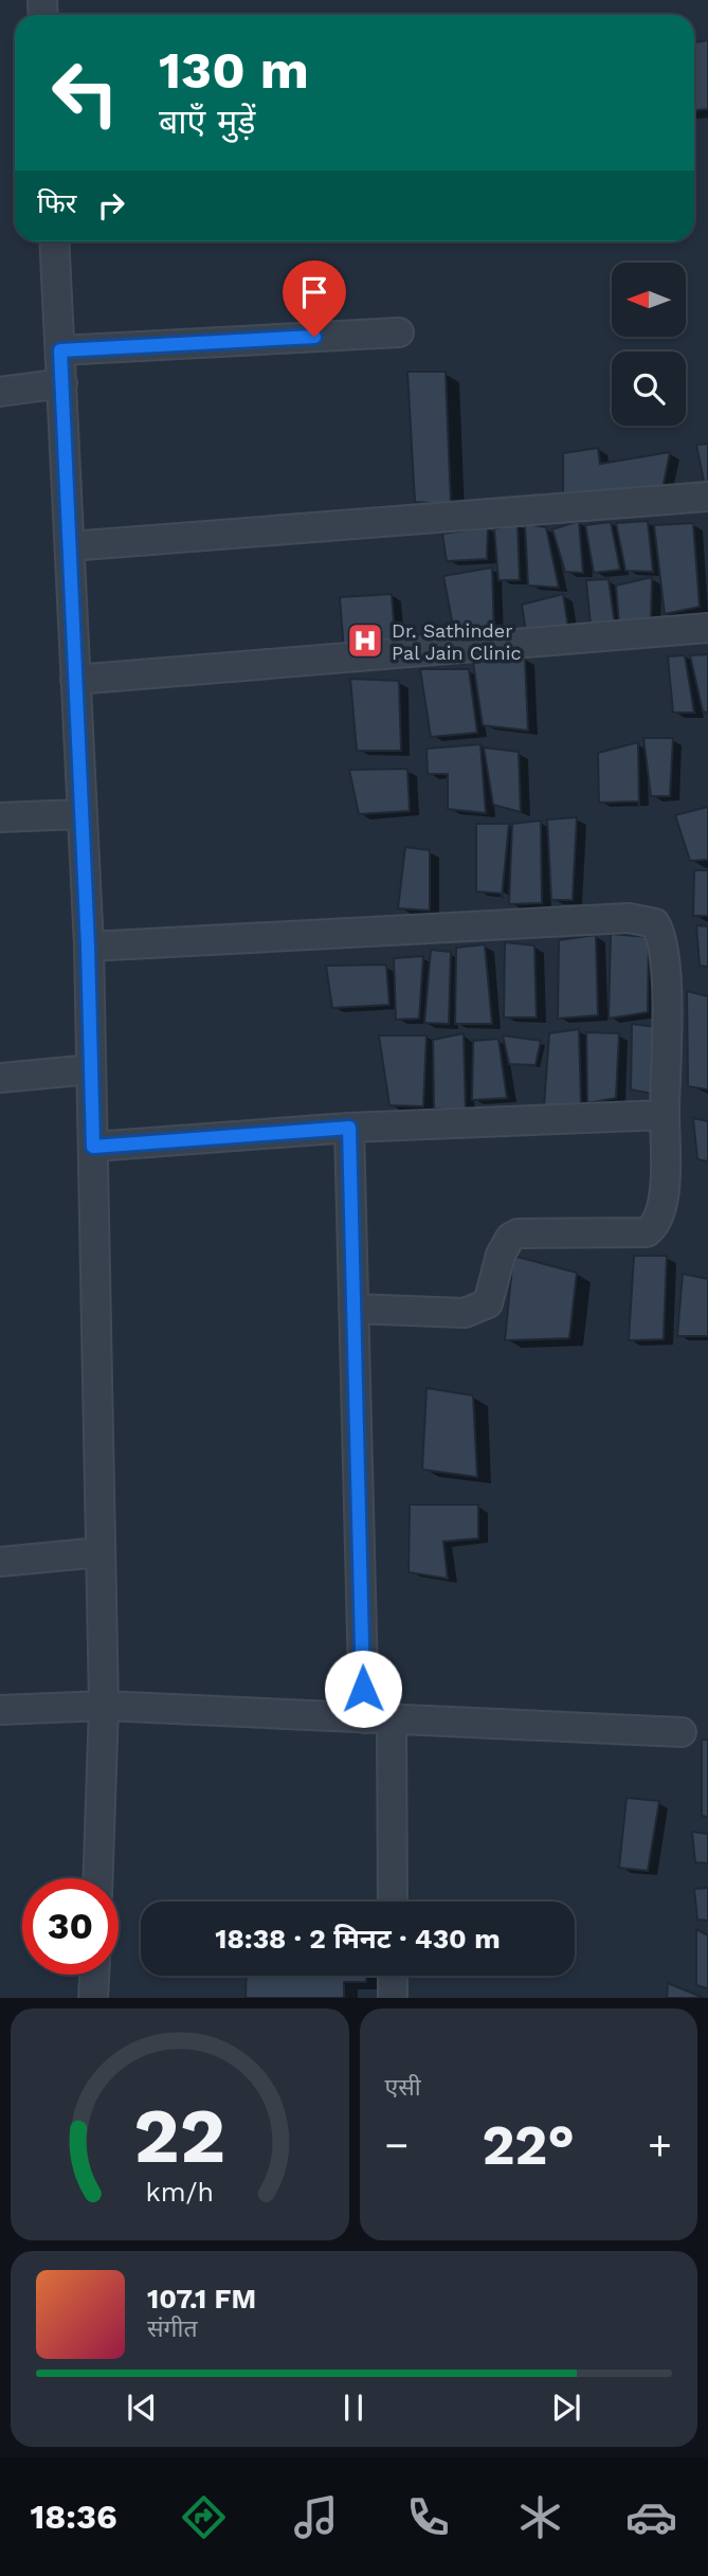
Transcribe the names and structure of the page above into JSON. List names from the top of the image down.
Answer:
{
  "places": {
    "hospital": ["Dr. Sathinder Pal Jain Clinic"]
  },
  "north": "left",
  "page": {
    "turn": ["130 m", "बाएँ मुड़ें"],
    "then": "फिर",
    "limit": "30",
    "trip": "18:38 · 2 मिनट · 430 m",
    "tile": "एसी",
    "heat": ["−", "22°", "+"],
    "song": ["107.1 FM", "संगीत"],
    "tabs": "18:36",
    "gauge": ["22", "km/h"]
  }
}
